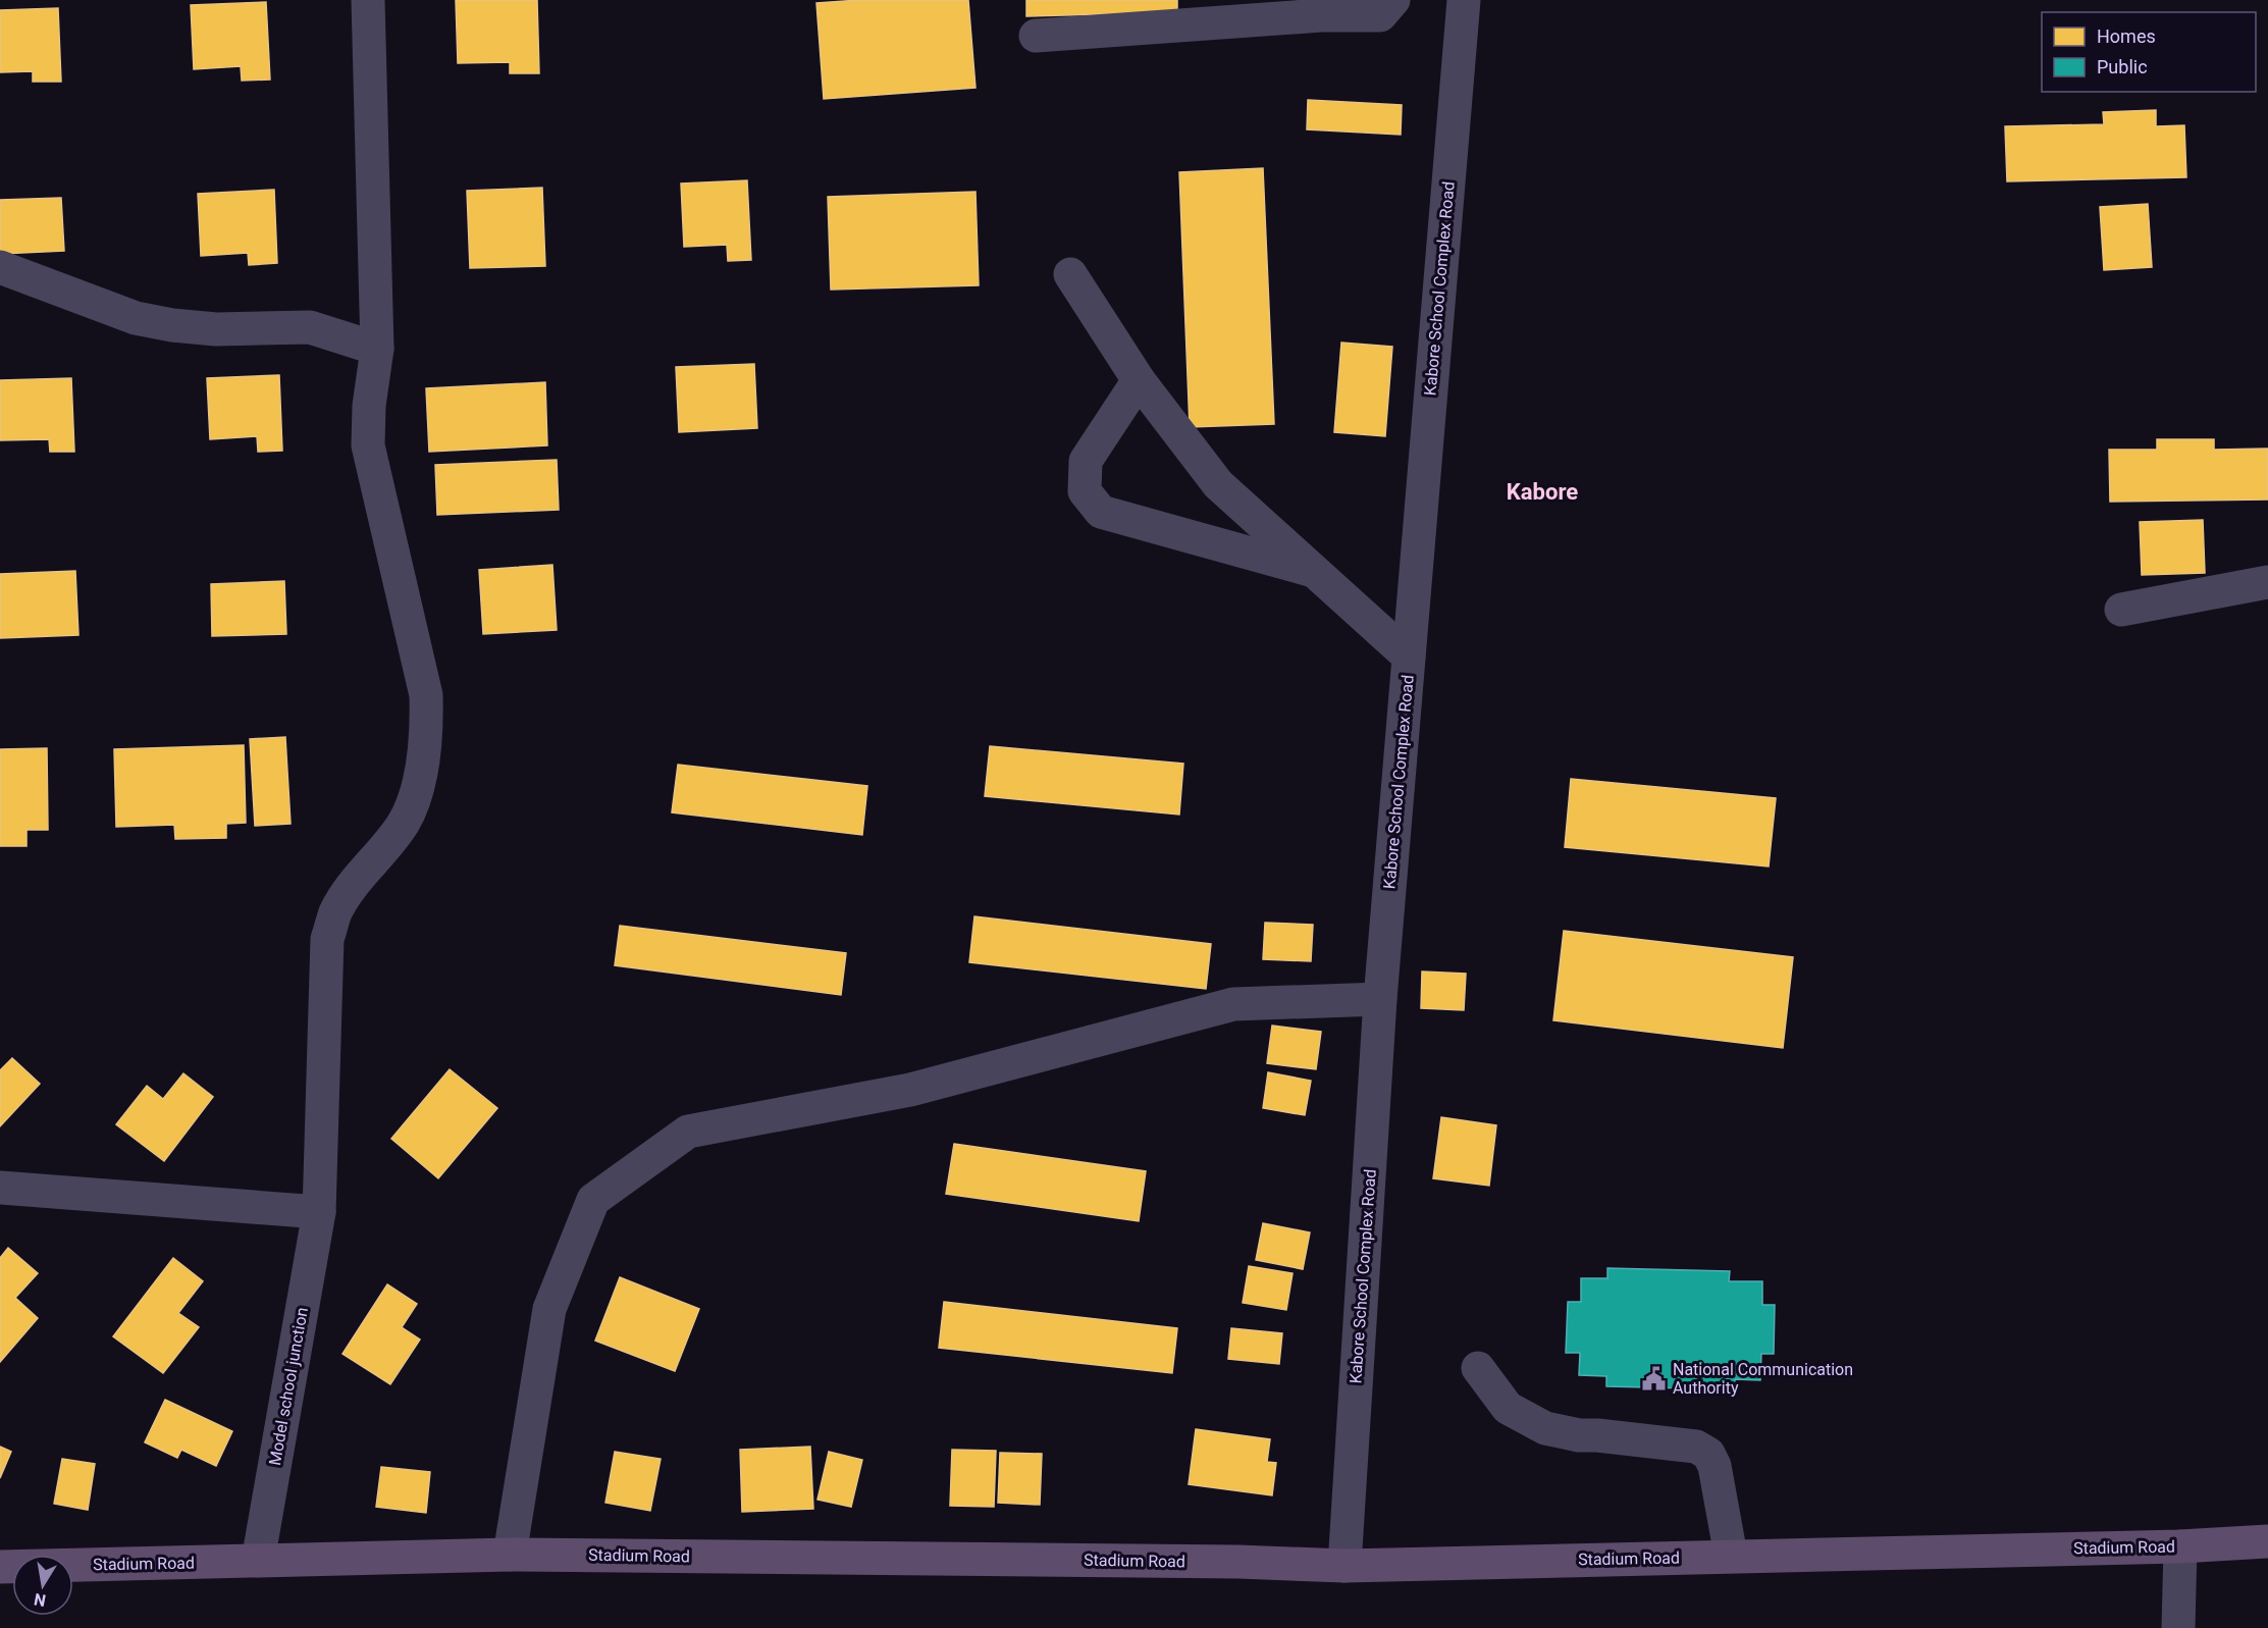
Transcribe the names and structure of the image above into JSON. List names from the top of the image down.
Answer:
{
  "streets": {
    "main road": ["Stadium Road"],
    "street": ["Kabore School Complex Road", "Model school junction"]
  },
  "crossings": [
    ["Kabore School Complex Road", "Stadium Road"],
    ["Model school junction", "Stadium Road"]
  ],
  "districts": ["Kabore"],
  "places": {
    "public building": ["National Communication Authority"]
  },
  "legend": ["Homes", "Public"],
  "north": "bottom"
}
